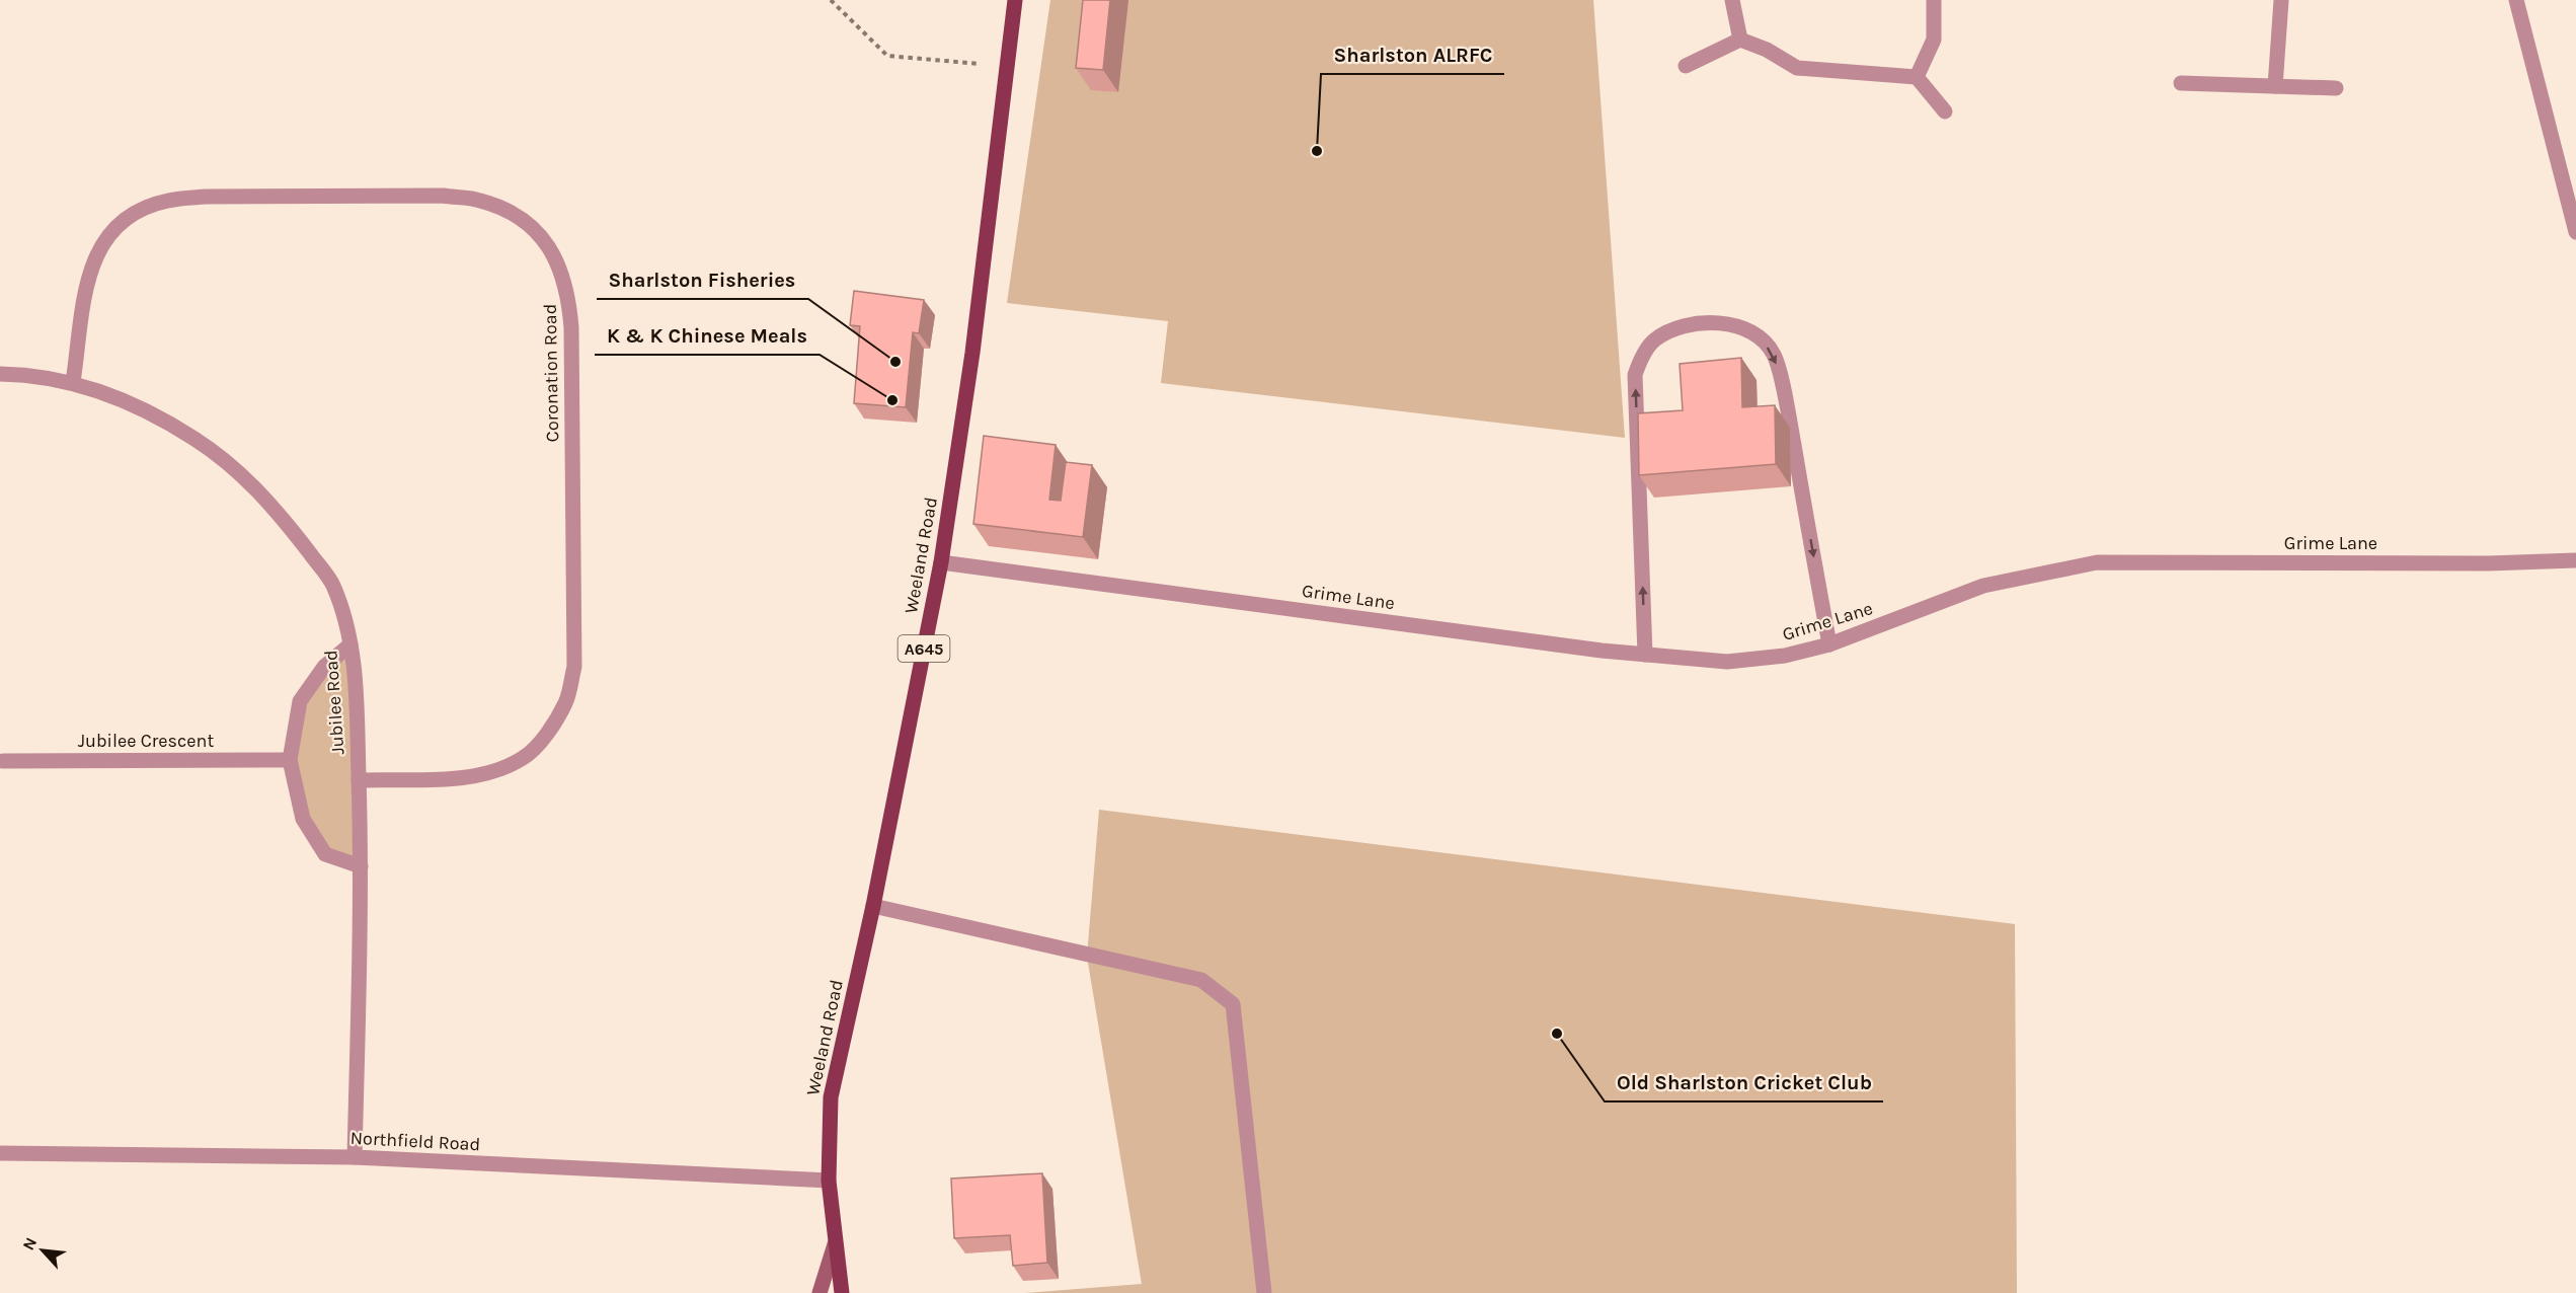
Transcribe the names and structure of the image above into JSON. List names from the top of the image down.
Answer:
{
  "streets": {
    "main road": ["Weeland Road", "A645"],
    "street": [
      "Coronation Road",
      "Grime Lane",
      "Jubilee Road",
      "Jubilee Crescent",
      "Northfield Road"
    ]
  },
  "crossings": [
    ["Coronation Road", "Jubilee Road"],
    ["Grime Lane", "Weeland Road"],
    ["Weeland Road", "Northfield Road"],
    ["Jubilee Road", "Northfield Road"]
  ],
  "places": [
    "Sharlston ALRFC",
    "Sharlston Fisheries",
    "K & K Chinese Meals",
    "Old Sharlston Cricket Club"
  ],
  "north": "top left"
}
